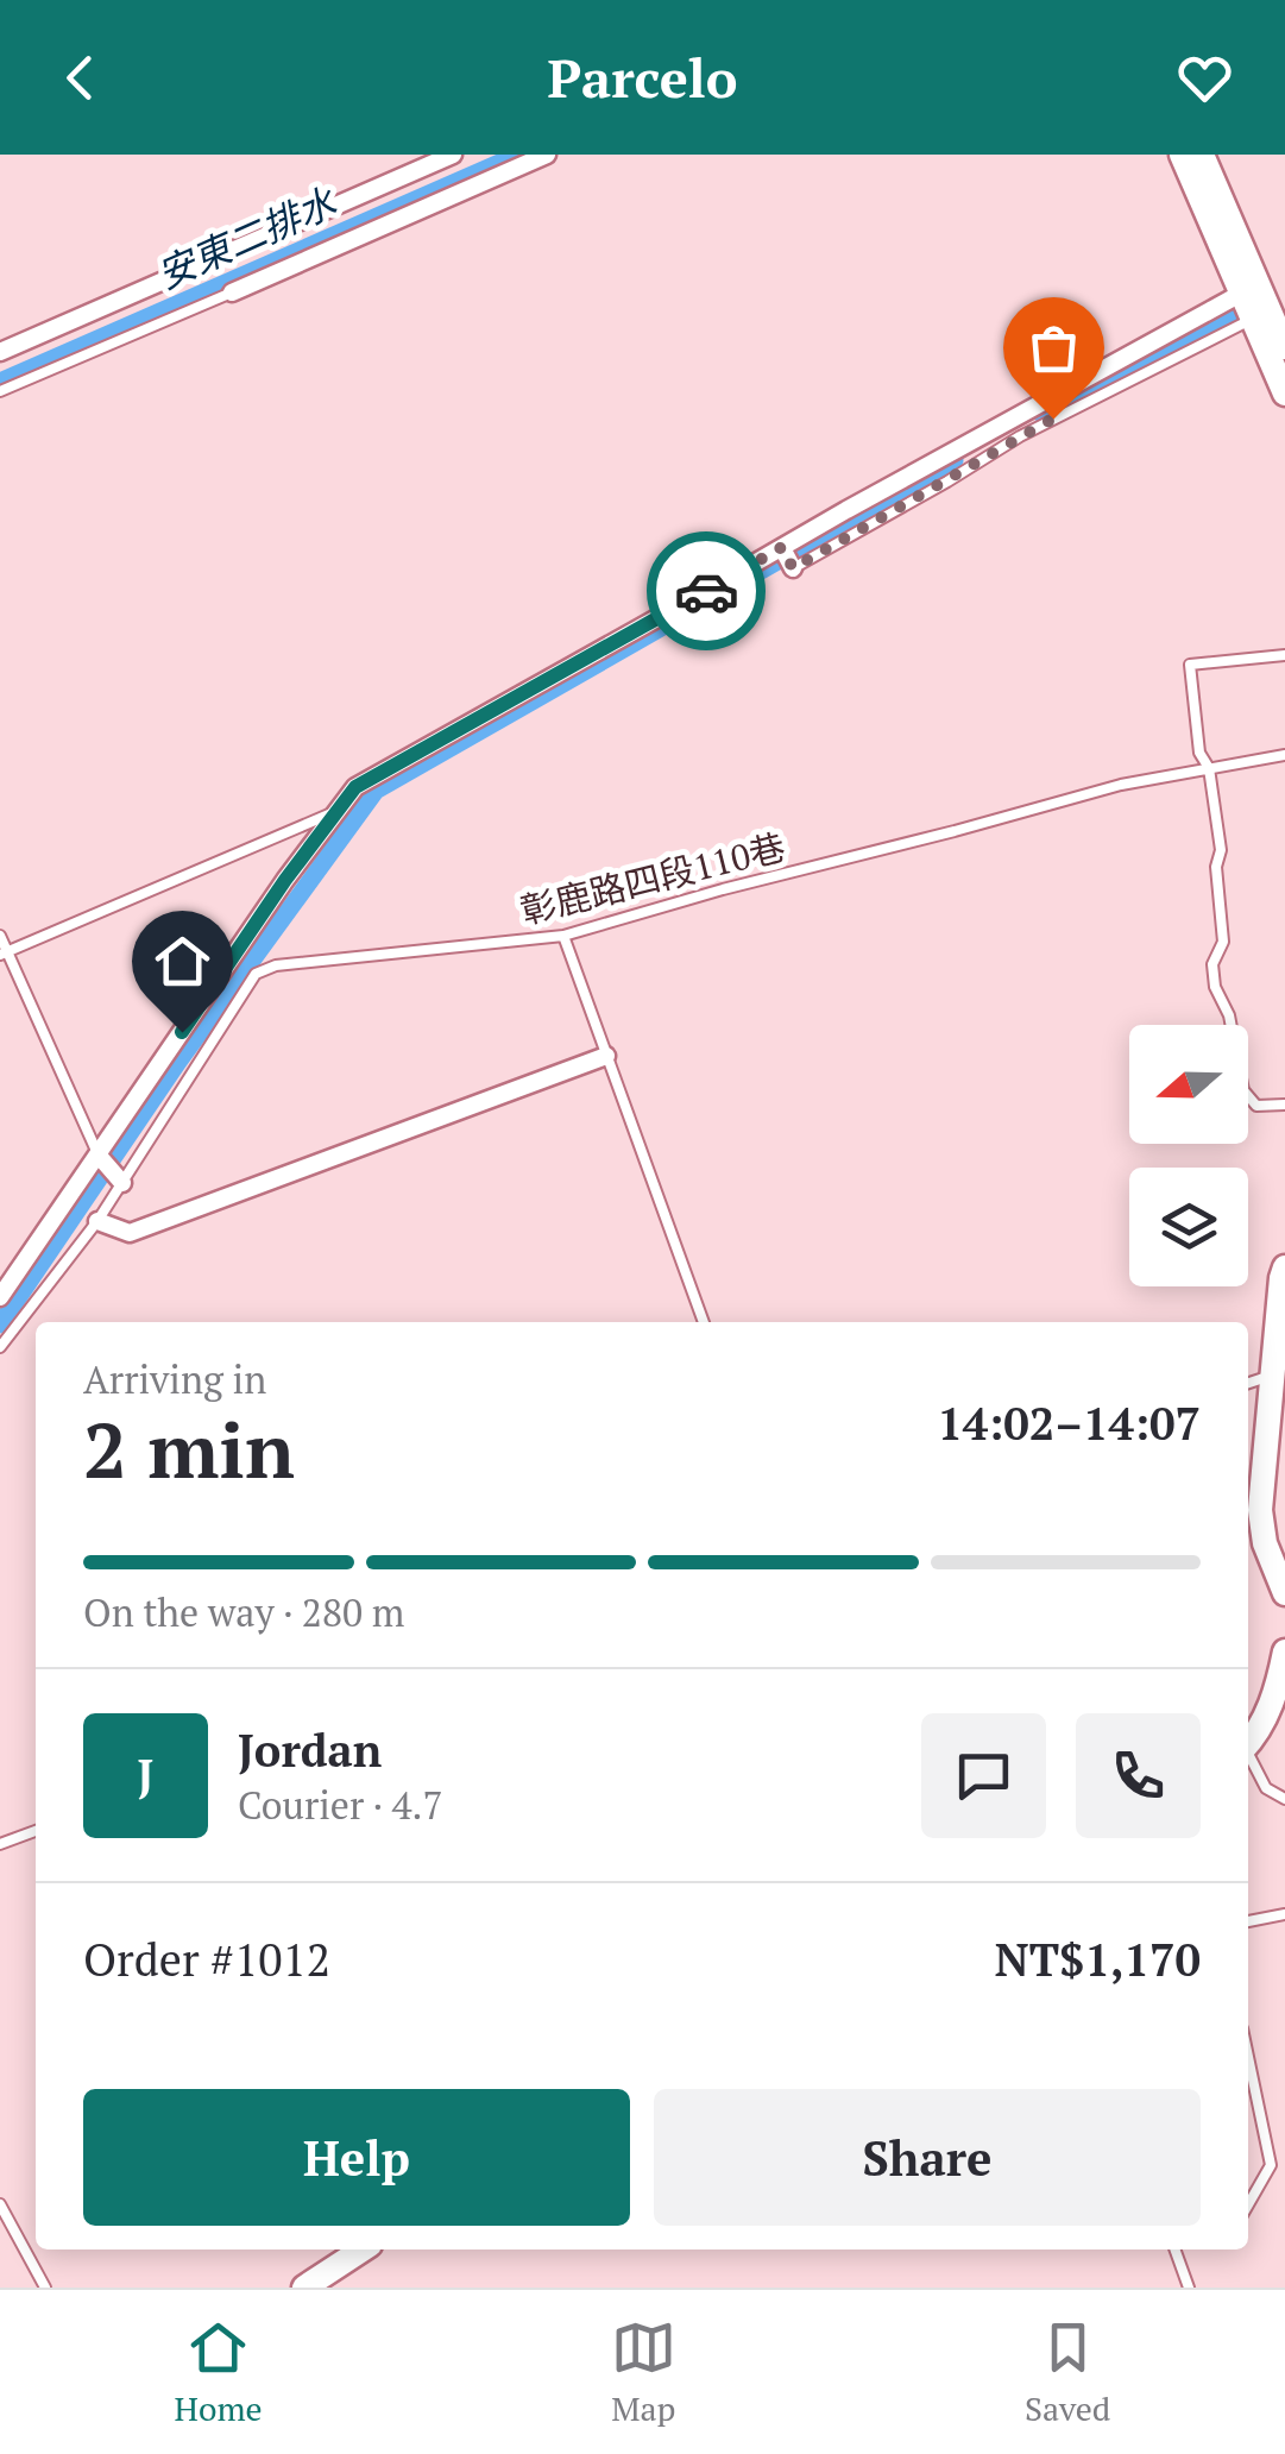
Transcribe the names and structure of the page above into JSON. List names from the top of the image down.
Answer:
{
  "streets": {
    "lane": ["彰鹿路四段110巷"]
  },
  "water": ["安東二排水"],
  "north": "left",
  "page": {
    "header": "Parcelo",
    "heading": ["2 min", "Arriving in", "14:02–14:07"],
    "panel": [
      "Jordan",
      "Courier · 4.7",
      "Order #1012",
      "NT$1,170"
    ],
    "bar": "On the way · 280 m",
    "round": "J",
    "buttons": ["Help", "Share"],
    "tabs": ["Home", "Map", "Saved"]
  }
}
